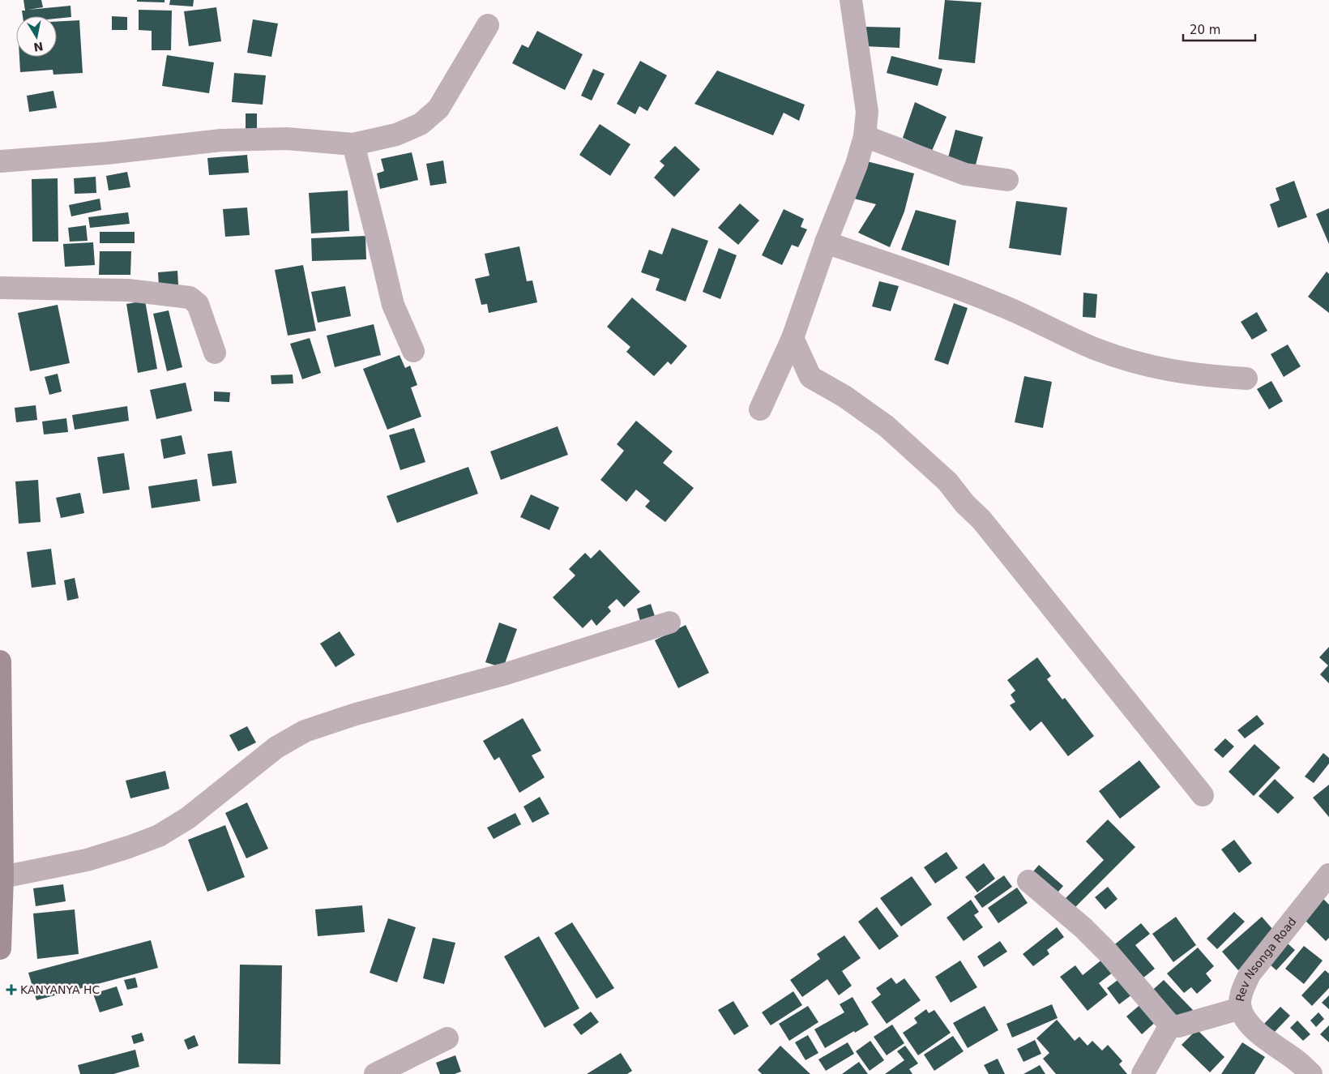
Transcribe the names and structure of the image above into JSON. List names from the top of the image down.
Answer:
{
  "streets": {
    "street": ["Rev Nsonga Road"]
  },
  "places": {
    "health": ["KANYANYA HC"]
  },
  "scale_bar": "20 m",
  "north": "bottom"
}
